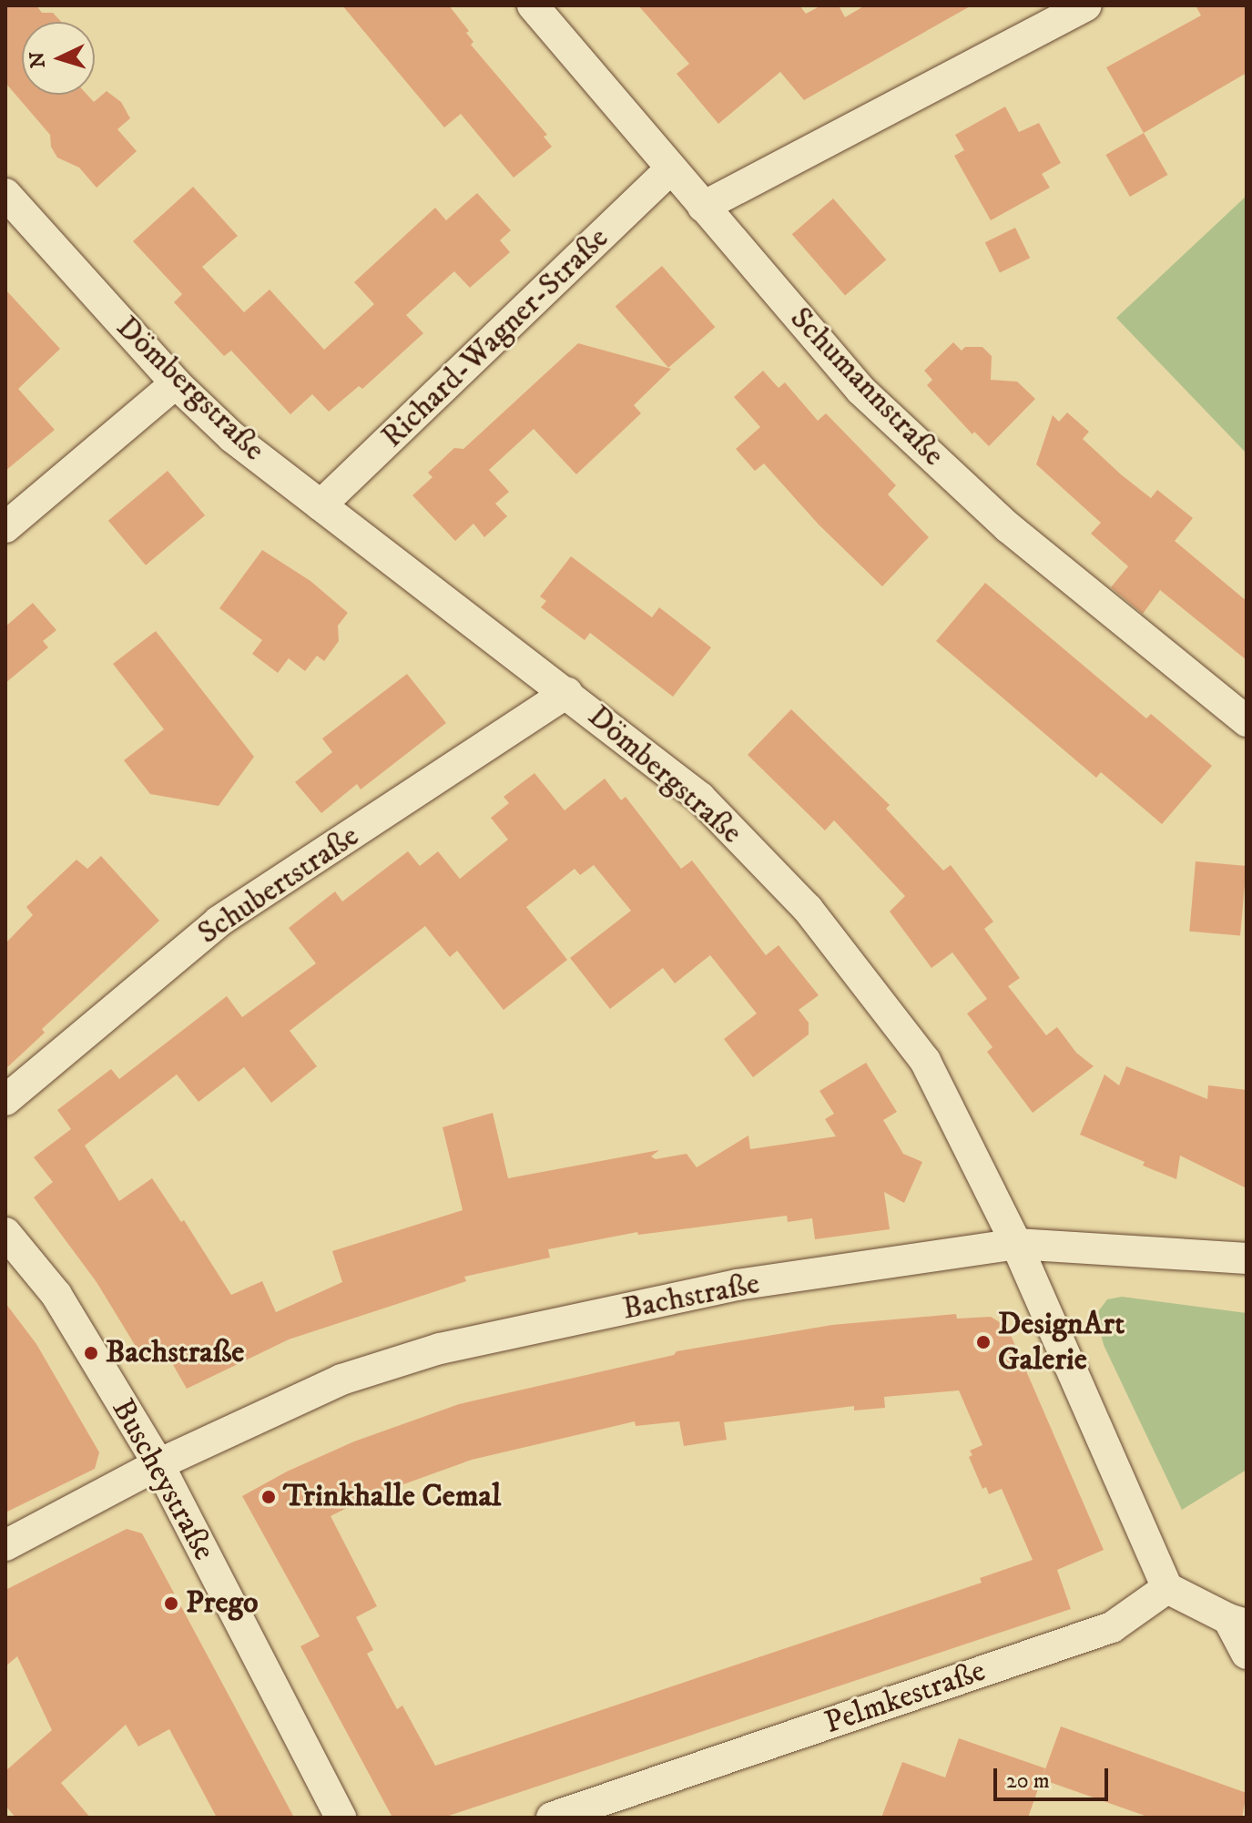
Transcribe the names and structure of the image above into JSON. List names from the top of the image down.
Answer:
{
  "streets": {
    "street": [
      "Richard-Wagner-Straße",
      "Schumannstraße",
      "Dömbergstraße",
      "Schubertstraße",
      "Bachstraße",
      "Buscheystraße",
      "Pelmkestraße"
    ]
  },
  "crossings": [
    ["Richard-Wagner-Straße", "Schumannstraße"],
    ["Richard-Wagner-Straße", "Dömbergstraße"],
    ["Dömbergstraße", "Schubertstraße"],
    ["Dömbergstraße", "Bachstraße"],
    ["Dömbergstraße", "Pelmkestraße"],
    ["Bachstraße", "Buscheystraße"]
  ],
  "places": [
    "DesignArt Galerie",
    "Bachstraße",
    "Trinkhalle Cemal",
    "Prego"
  ],
  "scale_bar": "20 m",
  "north": "left"
}
